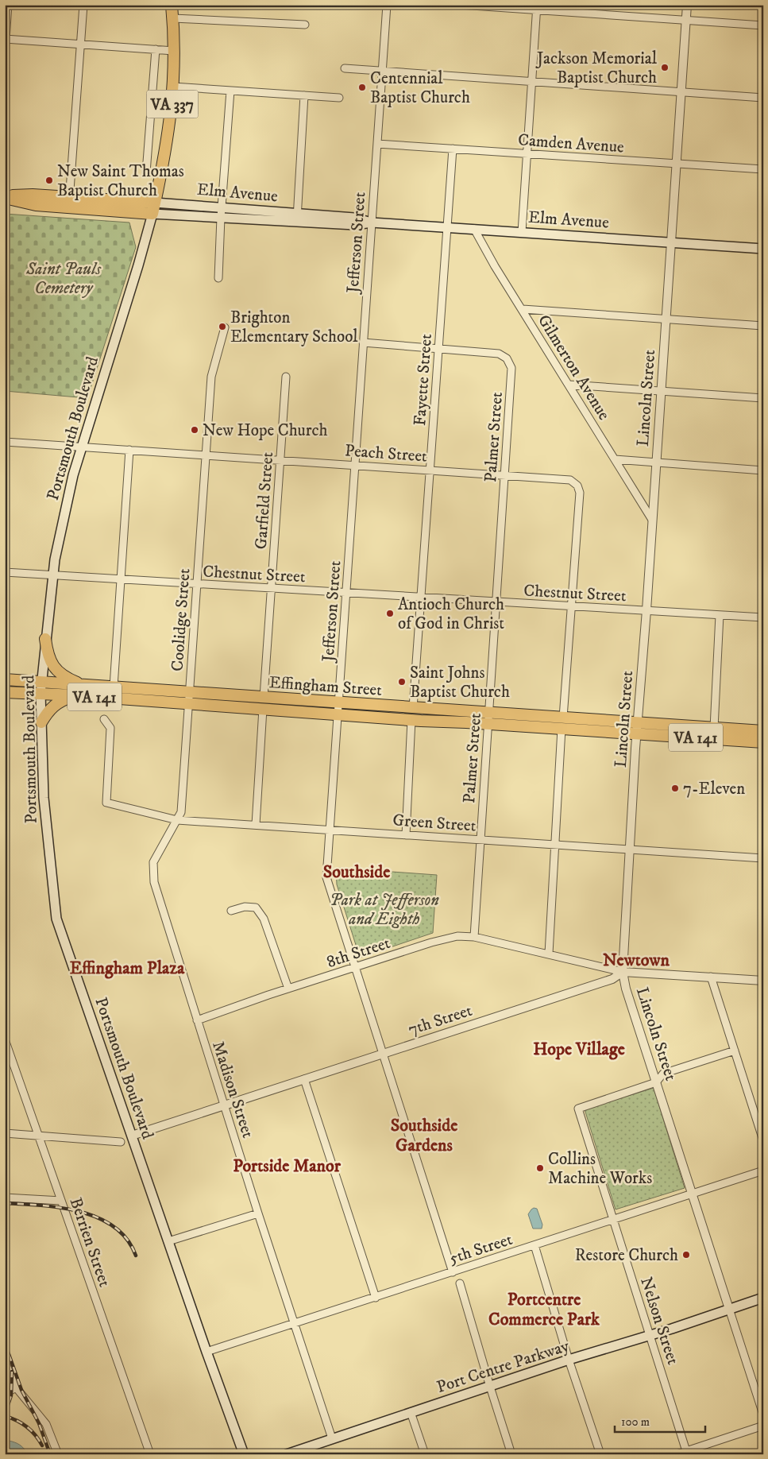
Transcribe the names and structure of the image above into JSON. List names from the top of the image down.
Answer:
{
  "streets": {
    "main road": [
      "VA 337",
      "Elm Avenue",
      "Portsmouth Boulevard",
      "Effingham Street",
      "VA 141",
      "Port Centre Parkway"
    ],
    "street": [
      "Camden Avenue",
      "Jefferson Street",
      "Gilmerton Avenue",
      "Fayette Street",
      "Lincoln Street",
      "Palmer Street",
      "Peach Street",
      "Garfield Street",
      "Chestnut Street",
      "Coolidge Street",
      "Green Street",
      "8th Street",
      "7th Street",
      "Madison Street",
      "Berrien Street",
      "5th Street",
      "Nelson Street"
    ]
  },
  "crossings": [
    ["Camden Avenue", "Jefferson Street"],
    ["Camden Avenue", "Fayette Street"],
    ["Camden Avenue", "Lincoln Street"],
    ["Elm Avenue", "Jefferson Street"],
    ["Elm Avenue", "Gilmerton Avenue"],
    ["Elm Avenue", "Fayette Street"],
    ["Elm Avenue", "Lincoln Street"],
    ["Elm Avenue", "Portsmouth Boulevard"],
    ["Jefferson Street", "Peach Street"],
    ["Jefferson Street", "Chestnut Street"],
    ["Jefferson Street", "Effingham Street"],
    ["Jefferson Street", "Green Street"],
    ["Jefferson Street", "8th Street"],
    ["Jefferson Street", "7th Street"],
    ["Jefferson Street", "5th Street"],
    ["Gilmerton Avenue", "Lincoln Street"],
    ["Fayette Street", "Palmer Street"],
    ["Fayette Street", "Peach Street"],
    ["Fayette Street", "Chestnut Street"],
    ["Fayette Street", "Effingham Street"],
    ["Lincoln Street", "Chestnut Street"],
    ["Lincoln Street", "Effingham Street"],
    ["Lincoln Street", "Green Street"],
    ["Lincoln Street", "8th Street"],
    ["Lincoln Street", "7th Street"],
    ["Lincoln Street", "5th Street"],
    ["Lincoln Street", "Nelson Street"],
    ["Lincoln Street", "Port Centre Parkway"],
    ["Portsmouth Boulevard", "Peach Street"],
    ["Portsmouth Boulevard", "Chestnut Street"],
    ["Portsmouth Boulevard", "Effingham Street"],
    ["Portsmouth Boulevard", "7th Street"],
    ["Portsmouth Boulevard", "5th Street"],
    ["Palmer Street", "Peach Street"],
    ["Palmer Street", "Chestnut Street"],
    ["Palmer Street", "Effingham Street"],
    ["Palmer Street", "Green Street"],
    ["Palmer Street", "8th Street"],
    ["Peach Street", "Garfield Street"],
    ["Peach Street", "Chestnut Street"],
    ["Peach Street", "Coolidge Street"],
    ["Garfield Street", "Chestnut Street"],
    ["Garfield Street", "Effingham Street"],
    ["Chestnut Street", "Coolidge Street"],
    ["Coolidge Street", "Effingham Street"],
    ["Coolidge Street", "Green Street"],
    ["Coolidge Street", "Madison Street"],
    ["Green Street", "Madison Street"],
    ["8th Street", "7th Street"],
    ["8th Street", "Madison Street"],
    ["7th Street", "Madison Street"],
    ["Madison Street", "5th Street"],
    ["Madison Street", "Port Centre Parkway"],
    ["5th Street", "Nelson Street"],
    ["Nelson Street", "Port Centre Parkway"]
  ],
  "districts": [
    "Southside",
    "Newtown",
    "Effingham Plaza",
    "Hope Village",
    "Southside Gardens",
    "Portside Manor",
    "Portcentre Commerce Park"
  ],
  "parks": ["Saint Pauls Cemetery", "Park at Jefferson and Eighth"],
  "places": [
    "Jackson Memorial Baptist Church",
    "Centennial Baptist Church",
    "New Saint Thomas Baptist Church",
    "Brighton Elementary School",
    "New Hope Church",
    "Antioch Church of God in Christ",
    "Saint Johns Baptist Church",
    "7-Eleven",
    "Collins Machine Works",
    "Restore Church"
  ],
  "scale_bar": "100 m"
}
